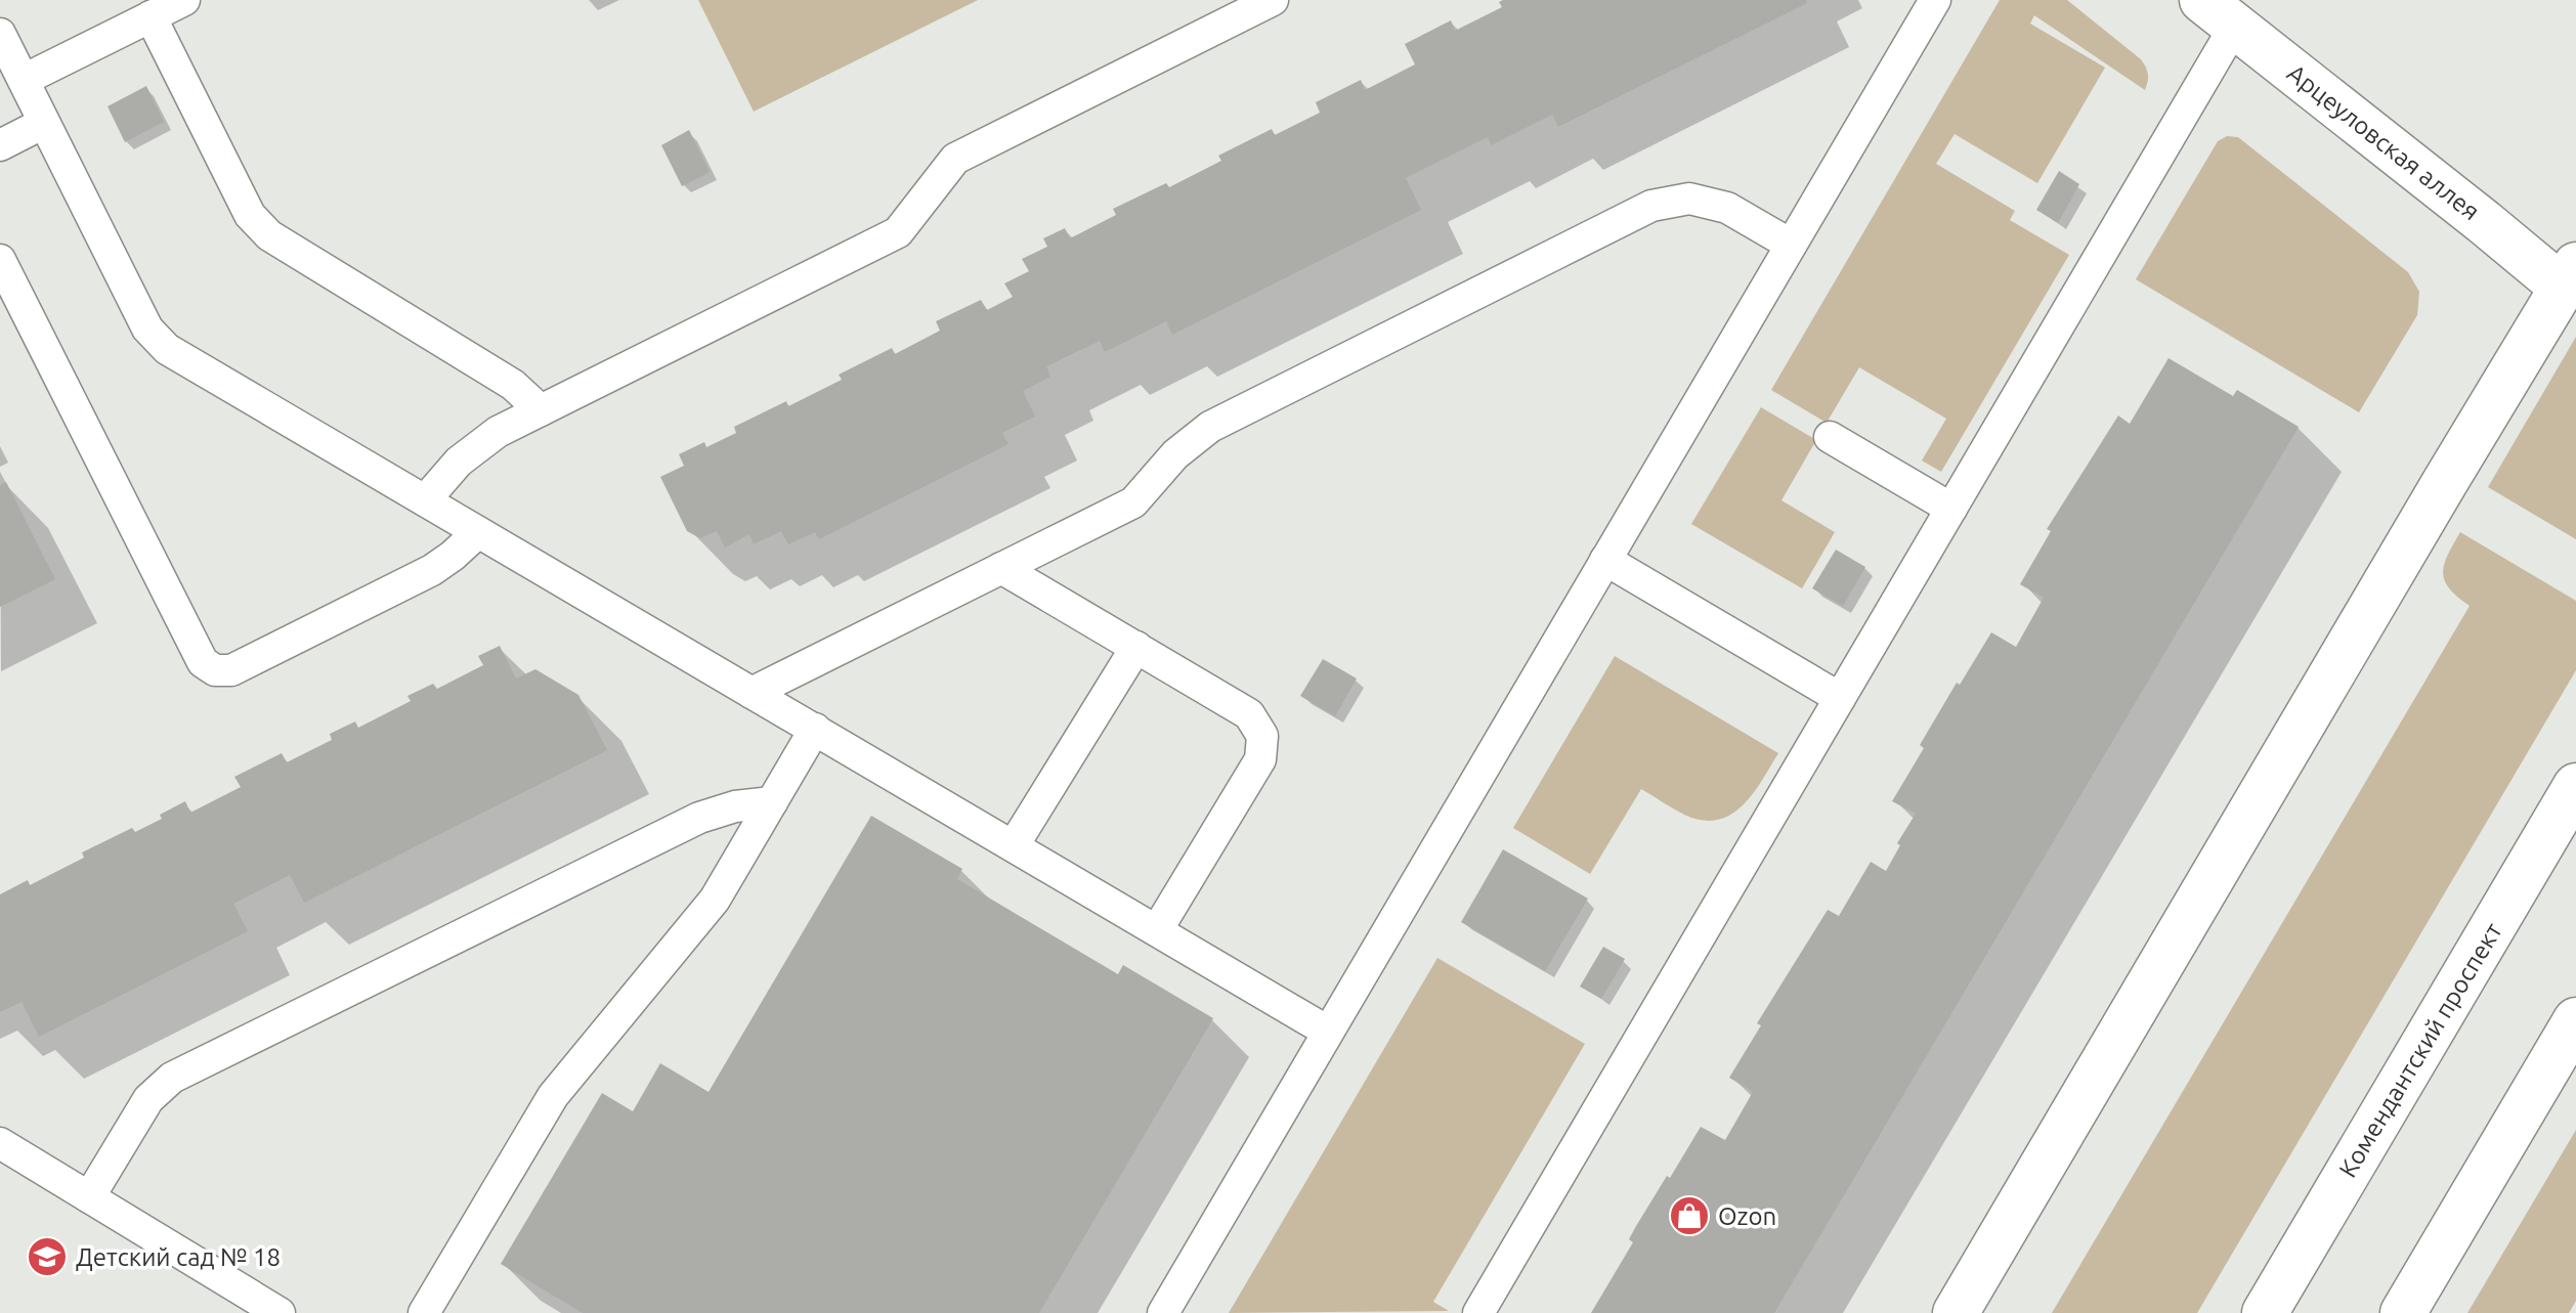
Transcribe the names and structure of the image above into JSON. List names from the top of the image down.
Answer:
{
  "streets": {
    "street": ["Арцеуловская аллея", "Комендантский проспект"]
  },
  "places": {
    "shop": ["Ozon"],
    "school or university": ["Детский сад № 18"]
  }
}
